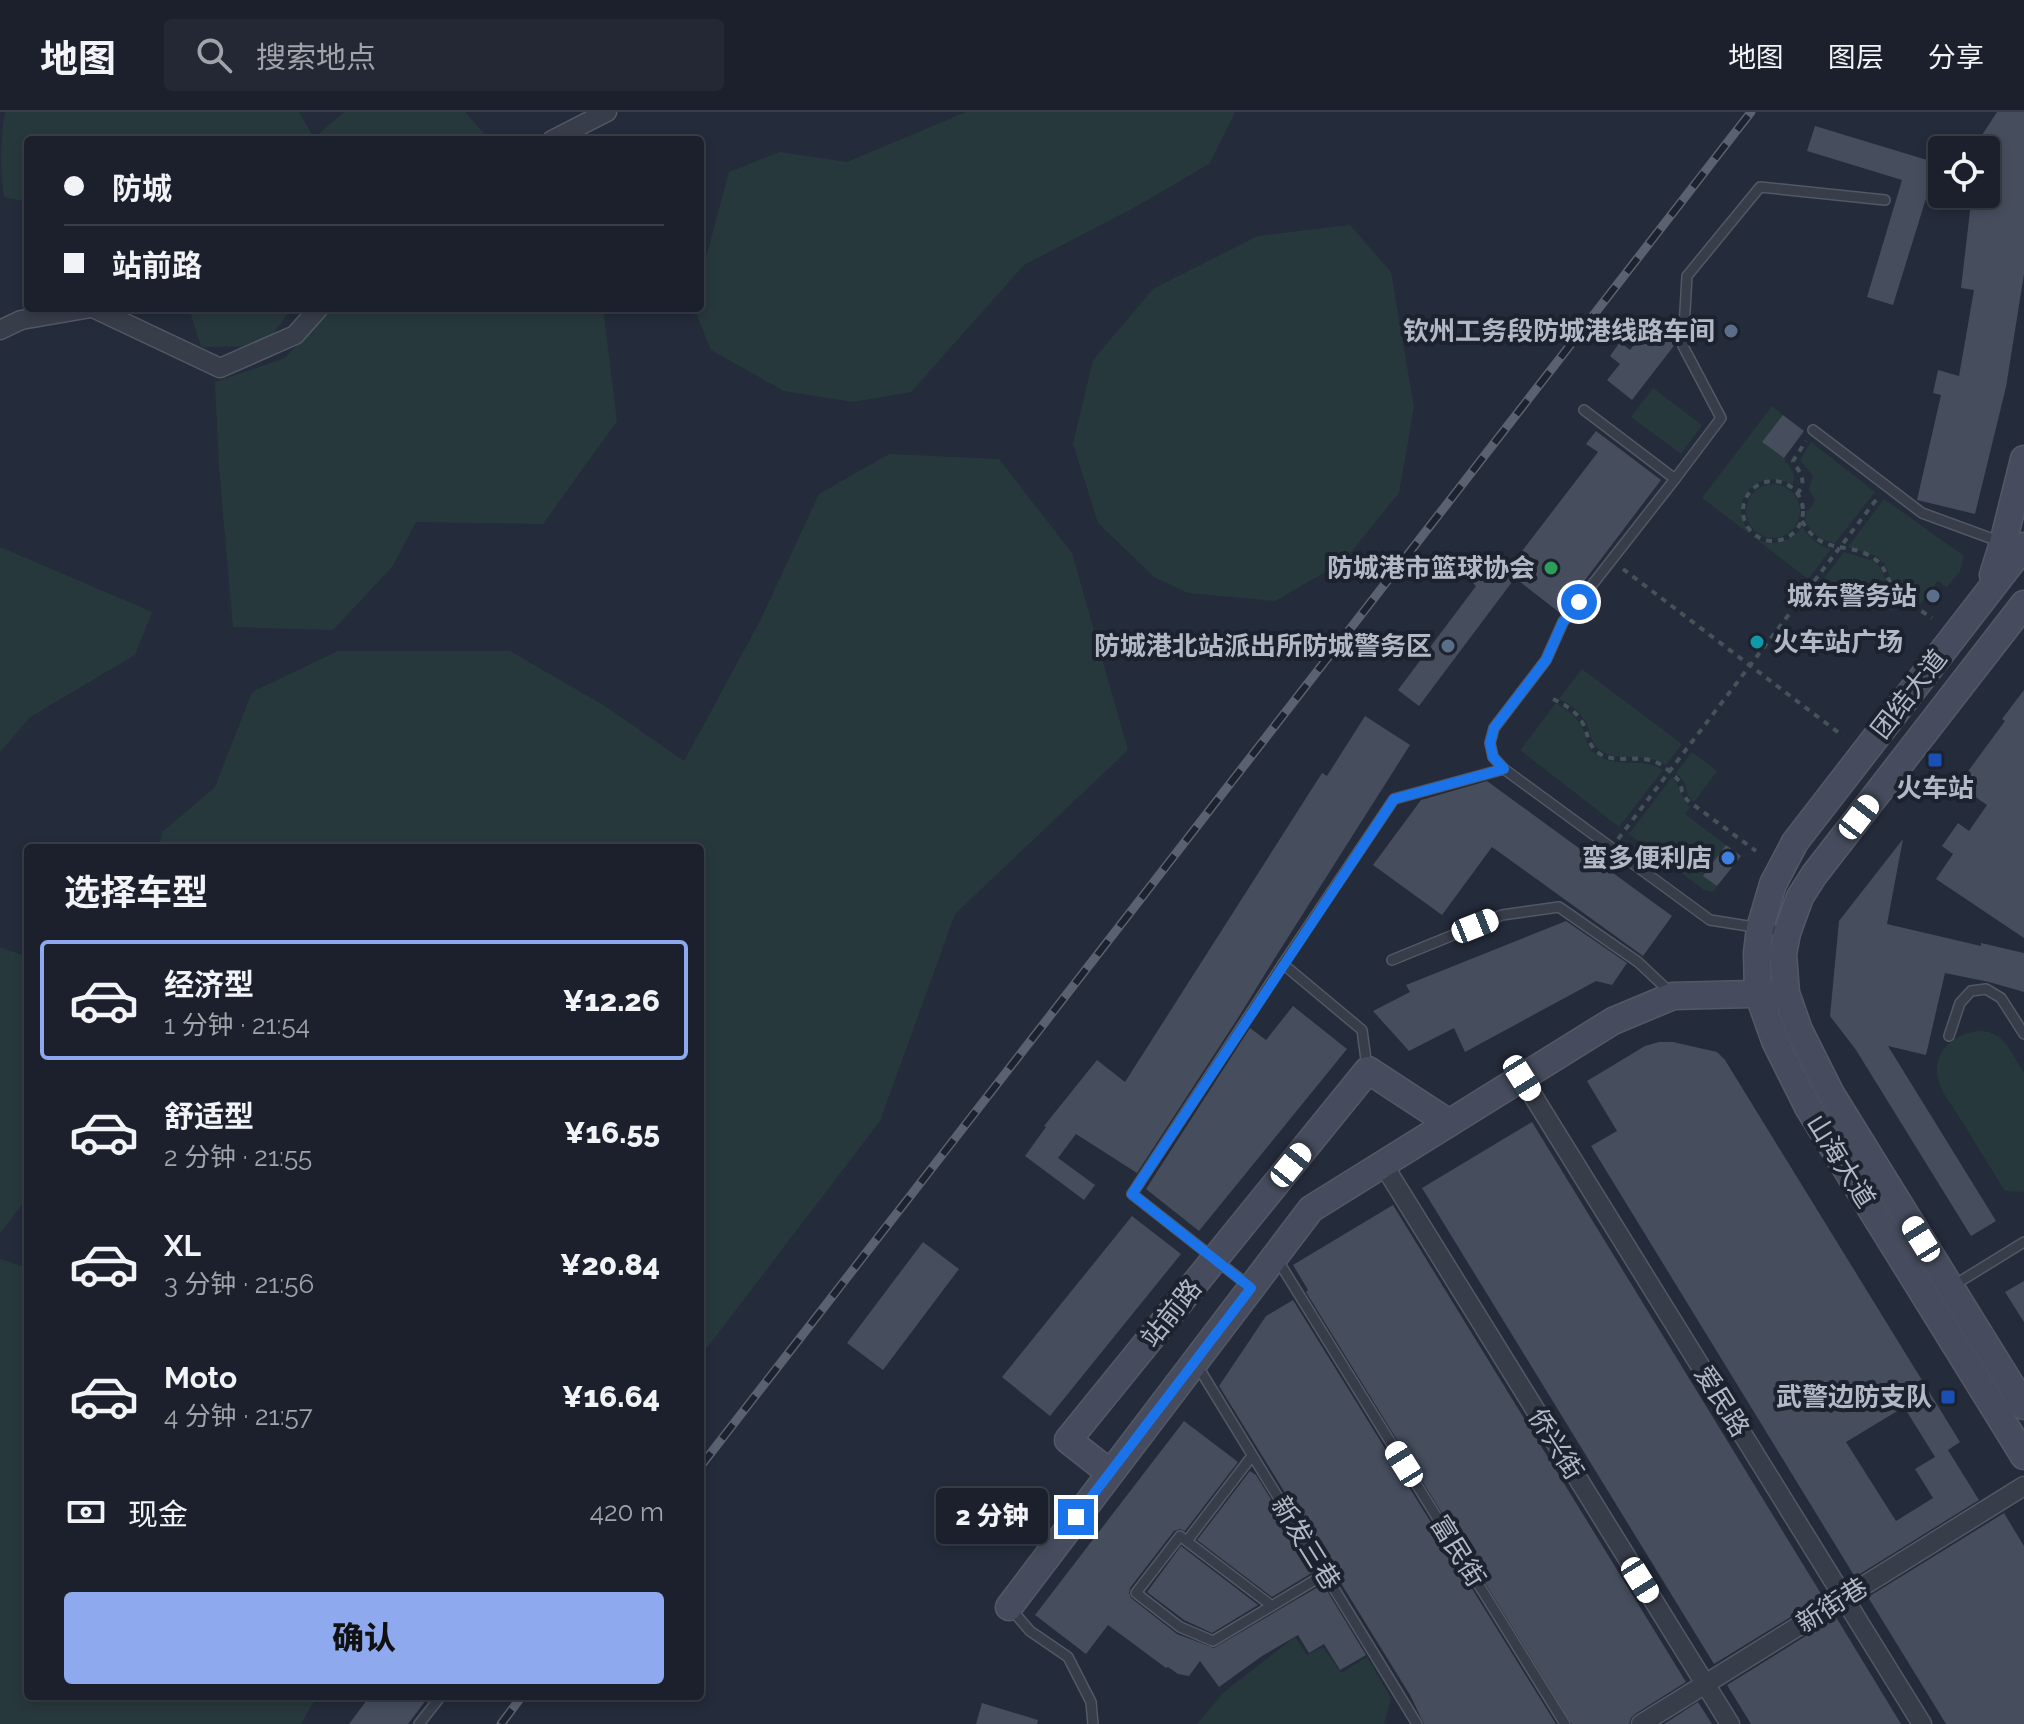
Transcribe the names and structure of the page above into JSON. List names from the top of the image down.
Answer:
{
  "streets": {
    "main road": ["团结大道", "山海大道", "站前路"],
    "street": ["爱民路", "侨兴街", "新街巷"],
    "lane": ["新发三巷", "富民街"]
  },
  "crossings": [
    ["团结大道", "山海大道"],
    ["山海大道", "站前路"],
    ["站前路", "爱民路"],
    ["站前路", "侨兴街"],
    ["站前路", "新发三巷"],
    ["站前路", "富民街"],
    ["爱民路", "新街巷"],
    ["侨兴街", "新街巷"]
  ],
  "places": {
    "other": [
      "钦州工务段防城港线路车间",
      "防城港市篮球协会",
      "城东警务站",
      "火车站广场",
      "防城港北站派出所防城警务区",
      "蛮多便利店"
    ],
    "transit": ["火车站", "武警边防支队"]
  },
  "page": {
    "header": "地图",
    "search": "搜索地点",
    "nav": ["地图", "图层", "分享"],
    "banner": ["防城", "站前路"],
    "heading": "选择车型",
    "list": [
      {
        "name": "经济型",
        "note": "1 分钟 · 21:54",
        "value": "¥12.26"
      },
      {
        "name": "舒适型",
        "note": "2 分钟 · 21:55",
        "value": "¥16.55"
      },
      {
        "name": "XL",
        "note": "3 分钟 · 21:56",
        "value": "¥20.84"
      },
      {
        "name": "Moto",
        "note": "4 分钟 · 21:57",
        "value": "¥16.64"
      }
    ],
    "pay": ["现金", "420 m"],
    "bubble": "2 分钟",
    "buttons": "确认"
  }
}
